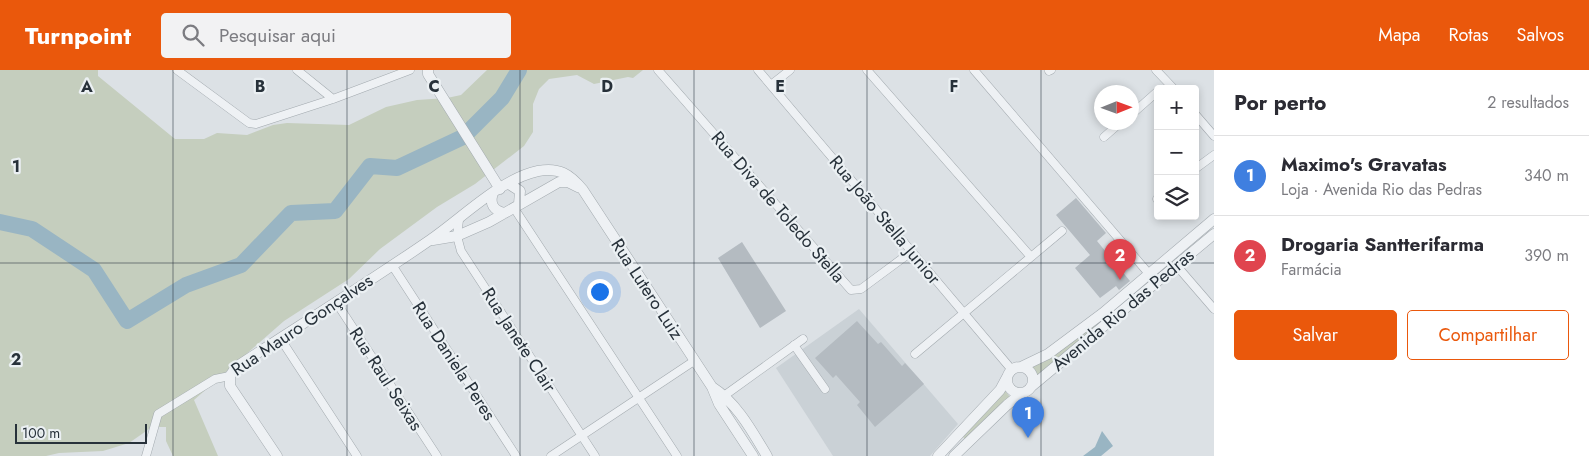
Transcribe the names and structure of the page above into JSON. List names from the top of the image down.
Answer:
{
  "streets": {
    "street": [
      "Rua Diva de Toledo Stella",
      "Rua João Stella Junior",
      "Rua Lutero Luiz",
      "Avenida Rio das Pedras",
      "Rua Mauro Gonçalves",
      "Rua Janete Clair",
      "Rua Daniela Peres",
      "Rua Raul Seixas"
    ]
  },
  "crossings": [
    ["Rua Diva de Toledo Stella", "Rua João Stella Junior"],
    ["Rua João Stella Junior", "Avenida Rio das Pedras"],
    ["Rua Lutero Luiz", "Rua Mauro Gonçalves"],
    ["Rua Mauro Gonçalves", "Rua Janete Clair"],
    ["Rua Mauro Gonçalves", "Rua Daniela Peres"],
    ["Rua Mauro Gonçalves", "Rua Raul Seixas"]
  ],
  "scale_bar": "100 m",
  "north": "right",
  "page": {
    "header": "Turnpoint",
    "search": "Pesquisar aqui",
    "nav": ["Mapa", "Rotas", "Salvos"],
    "heading": ["Por perto", "2 resultados"],
    "map_buttons": ["+", "−"],
    "list": [
      {
        "mark": "1",
        "name": "Maximo's Gravatas",
        "note": "Loja · Avenida Rio das Pedras",
        "value": "340 m"
      },
      {
        "mark": "2",
        "name": "Drogaria Santterifarma",
        "note": "Farmácia",
        "value": "390 m"
      }
    ],
    "pins": ["2", "1"],
    "buttons": ["Salvar", "Compartilhar"],
    "scale": "100 m"
  },
  "grid": {
    "columns": [
      "A",
      "B",
      "C",
      "D",
      "E",
      "F"
    ],
    "rows": ["1", "2"]
  }
}
